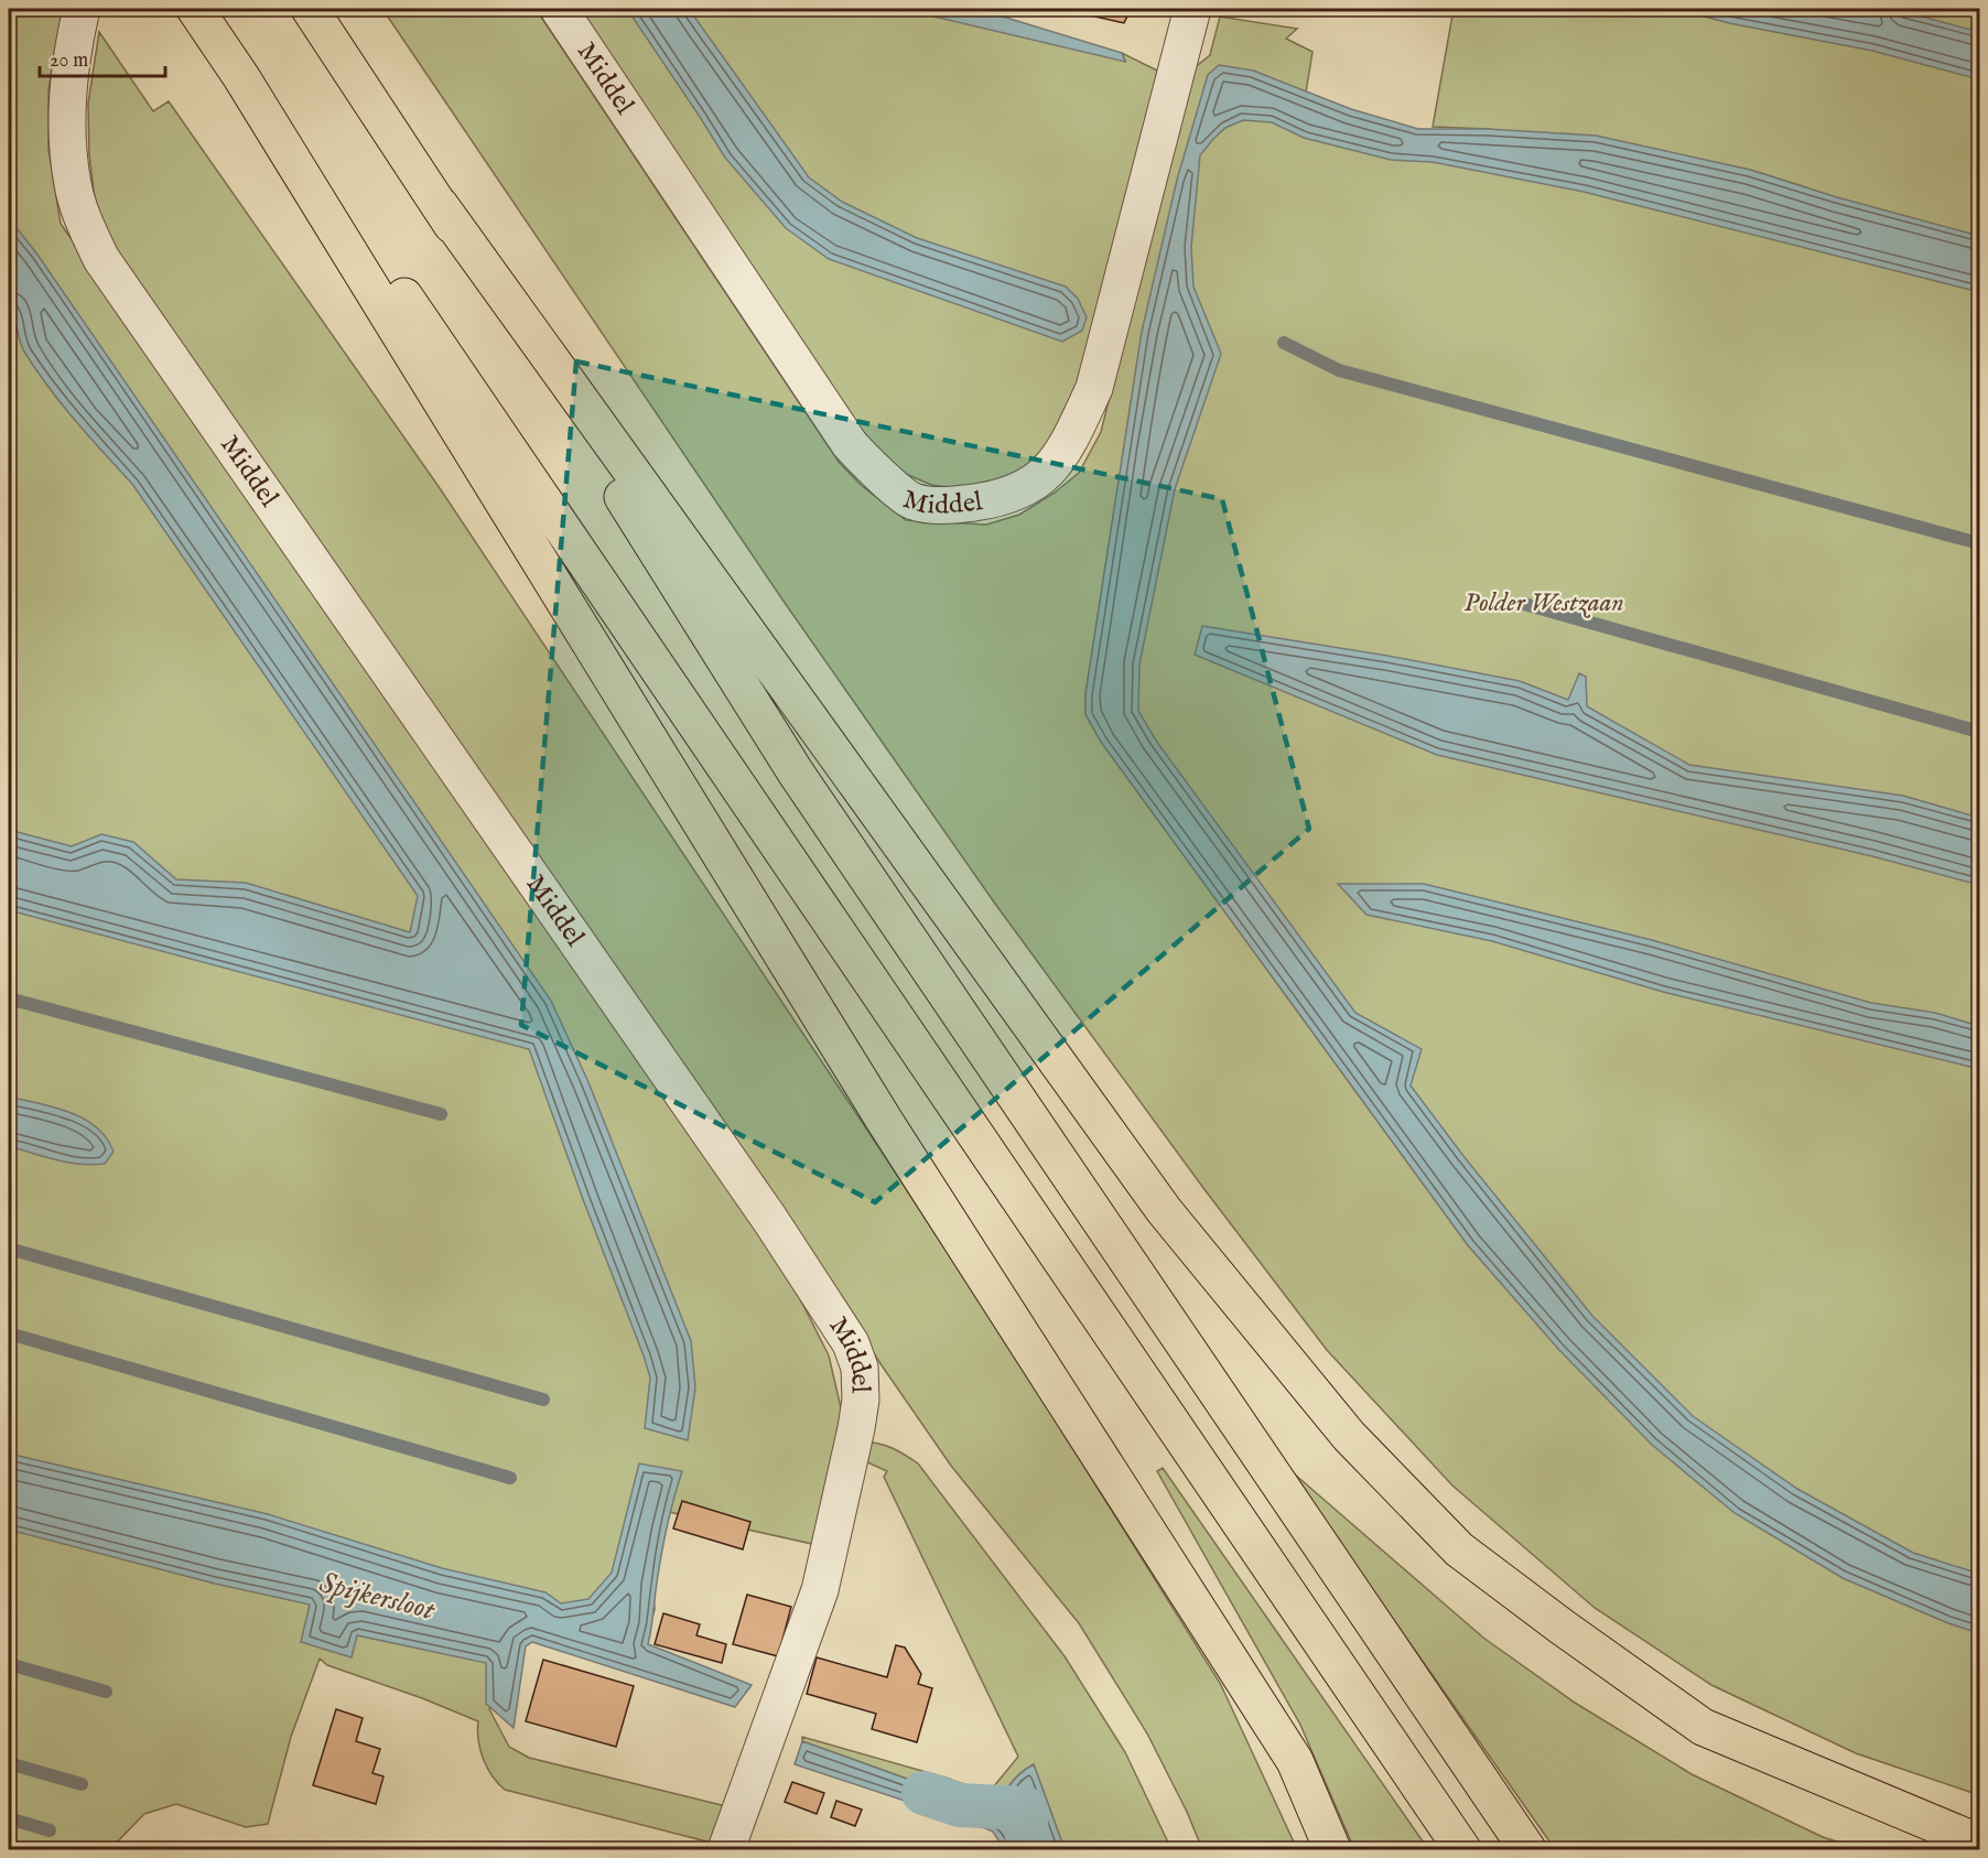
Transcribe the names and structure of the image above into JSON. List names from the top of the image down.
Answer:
{
  "streets": {
    "street": ["Middel"]
  },
  "water": ["Spijkersloot"],
  "parks": ["Polder Westzaan"],
  "scale_bar": "20 m"
}
